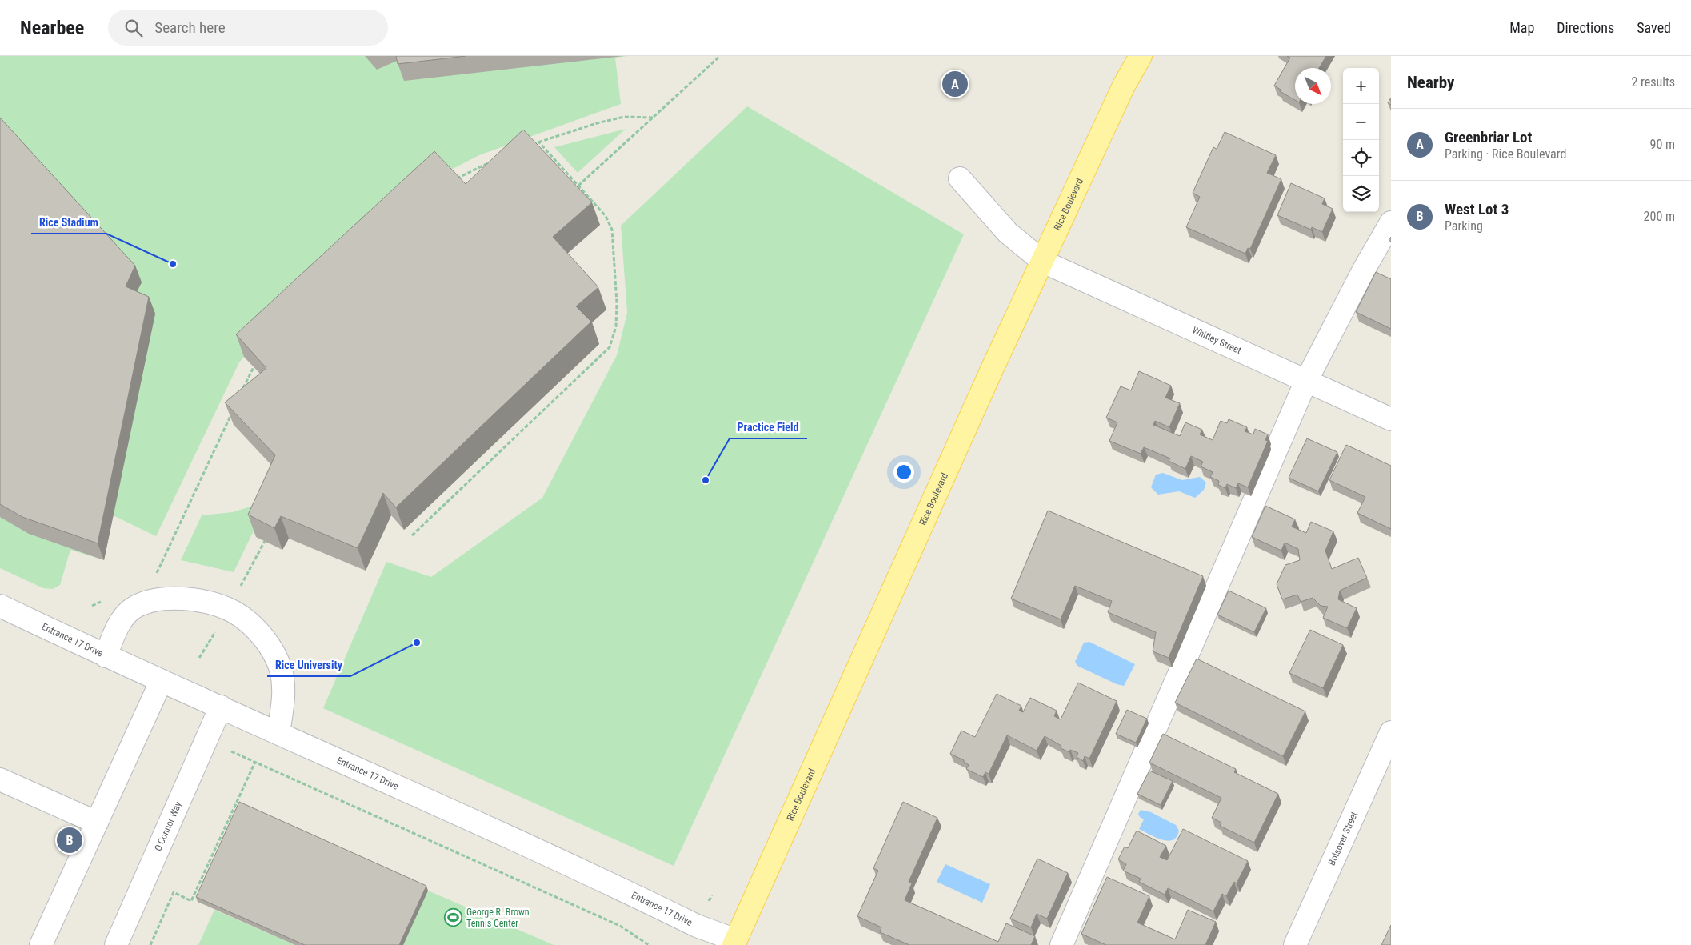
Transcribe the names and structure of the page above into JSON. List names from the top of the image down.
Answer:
{
  "streets": {
    "main road": ["Rice Boulevard"],
    "street": [
      "Whitley Street",
      "Entrance 17 Drive",
      "O'Connor Way",
      "Bolsover Street"
    ]
  },
  "crossings": [
    ["Rice Boulevard", "Whitley Street"],
    ["Rice Boulevard", "Entrance 17 Drive"],
    ["Entrance 17 Drive", "O'Connor Way"]
  ],
  "places": {
    "other": ["Rice Stadium", "Practice Field", "Rice University"],
    "sports": ["George R. Brown Tennis Center"]
  },
  "north": "bottom right",
  "page": {
    "header": "Nearbee",
    "search": "Search here",
    "nav": ["Map", "Directions", "Saved"],
    "heading": ["Nearby", "2 results"],
    "map_buttons": ["+", "−"],
    "pins": ["A", "B"],
    "list": [
      {
        "mark": "A",
        "name": "Greenbriar Lot",
        "note": "Parking · Rice Boulevard",
        "value": "90 m"
      },
      {
        "mark": "B",
        "name": "West Lot 3",
        "note": "Parking",
        "value": "200 m"
      }
    ]
  }
}
